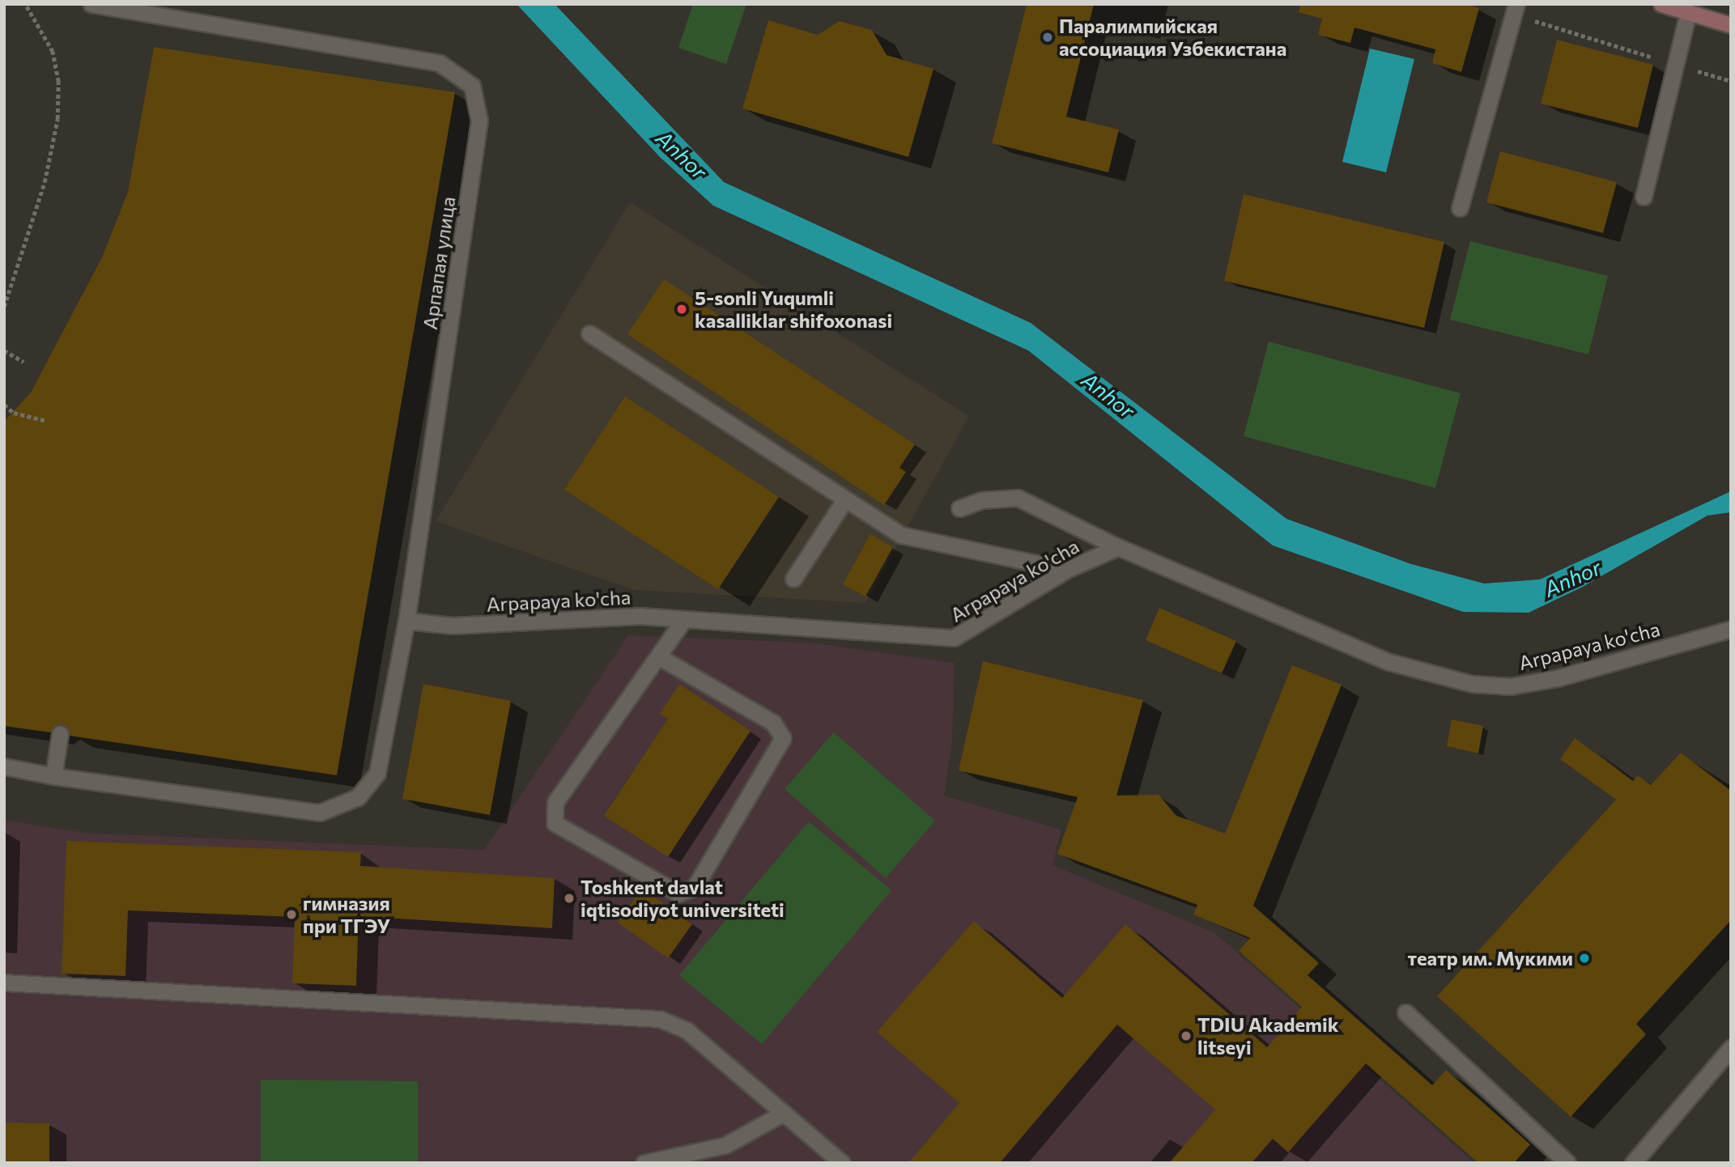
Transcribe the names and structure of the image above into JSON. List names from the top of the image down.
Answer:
{
  "streets": {
    "street": ["Арпапая улица", "Arpapaya ko'cha"]
  },
  "crossings": [
    ["Арпапая улица", "Arpapaya ko'cha"]
  ],
  "water": ["Anhor"],
  "places": [
    "Паралимпийская ассоциация Узбекистана",
    "5-sonli Yuqumli kasalliklar shifoxonasi",
    "Toshkent davlat iqtisodiyot universiteti",
    "гимназия при ТГЭУ",
    "театр им. Мукими",
    "TDIU Akademik litseyi"
  ]
}
